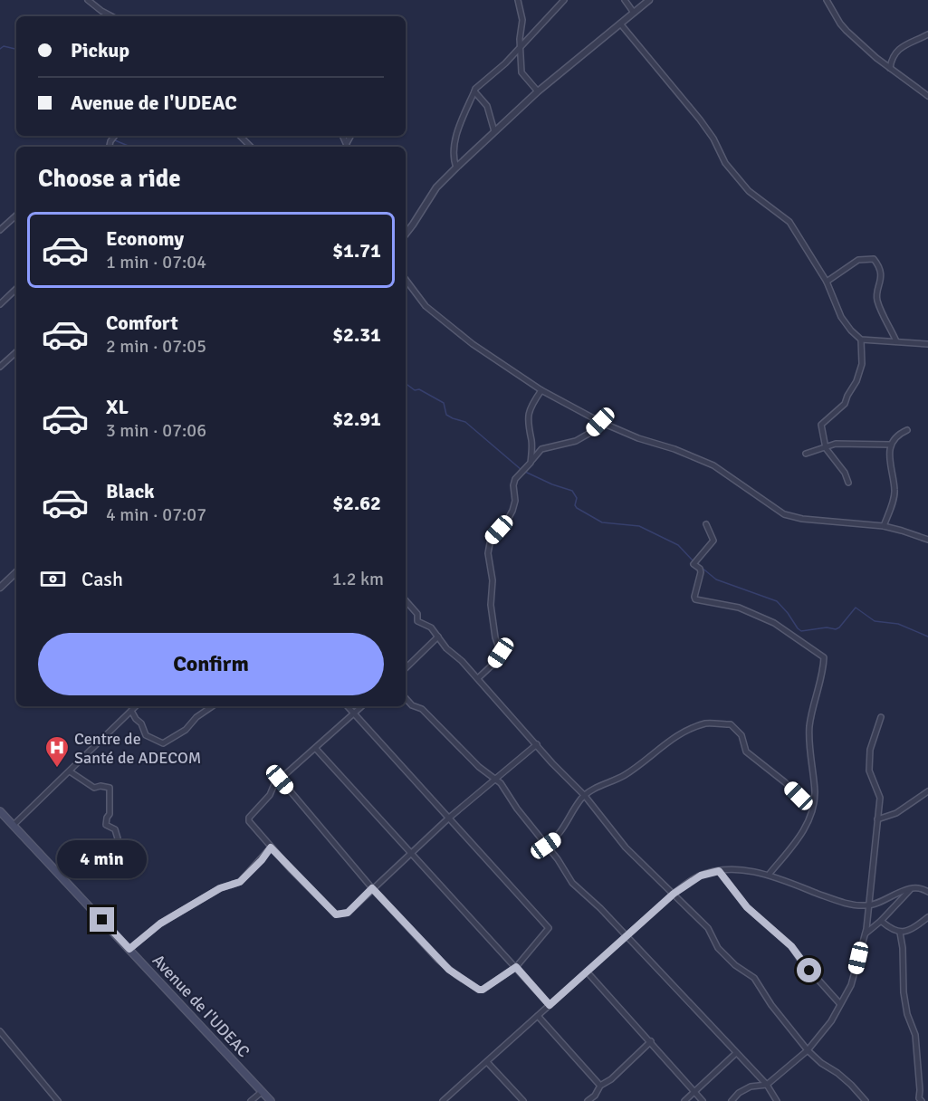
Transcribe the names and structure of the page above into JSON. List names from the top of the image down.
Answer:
{
  "streets": {
    "main road": ["Avenue de I'UDEAC"]
  },
  "places": {
    "hospital": ["Centre de Santé de ADECOM"]
  },
  "page": {
    "banner": ["Pickup", "Avenue de I'UDEAC"],
    "heading": "Choose a ride",
    "list": [
      {
        "name": "Economy",
        "note": "1 min · 07:04",
        "value": "$1.71"
      },
      {
        "name": "Comfort",
        "note": "2 min · 07:05",
        "value": "$2.31"
      },
      {
        "name": "XL",
        "note": "3 min · 07:06",
        "value": "$2.91"
      },
      {
        "name": "Black",
        "note": "4 min · 07:07",
        "value": "$2.62"
      }
    ],
    "pay": ["Cash", "1.2 km"],
    "buttons": "Confirm",
    "bubble": "4 min"
  }
}
